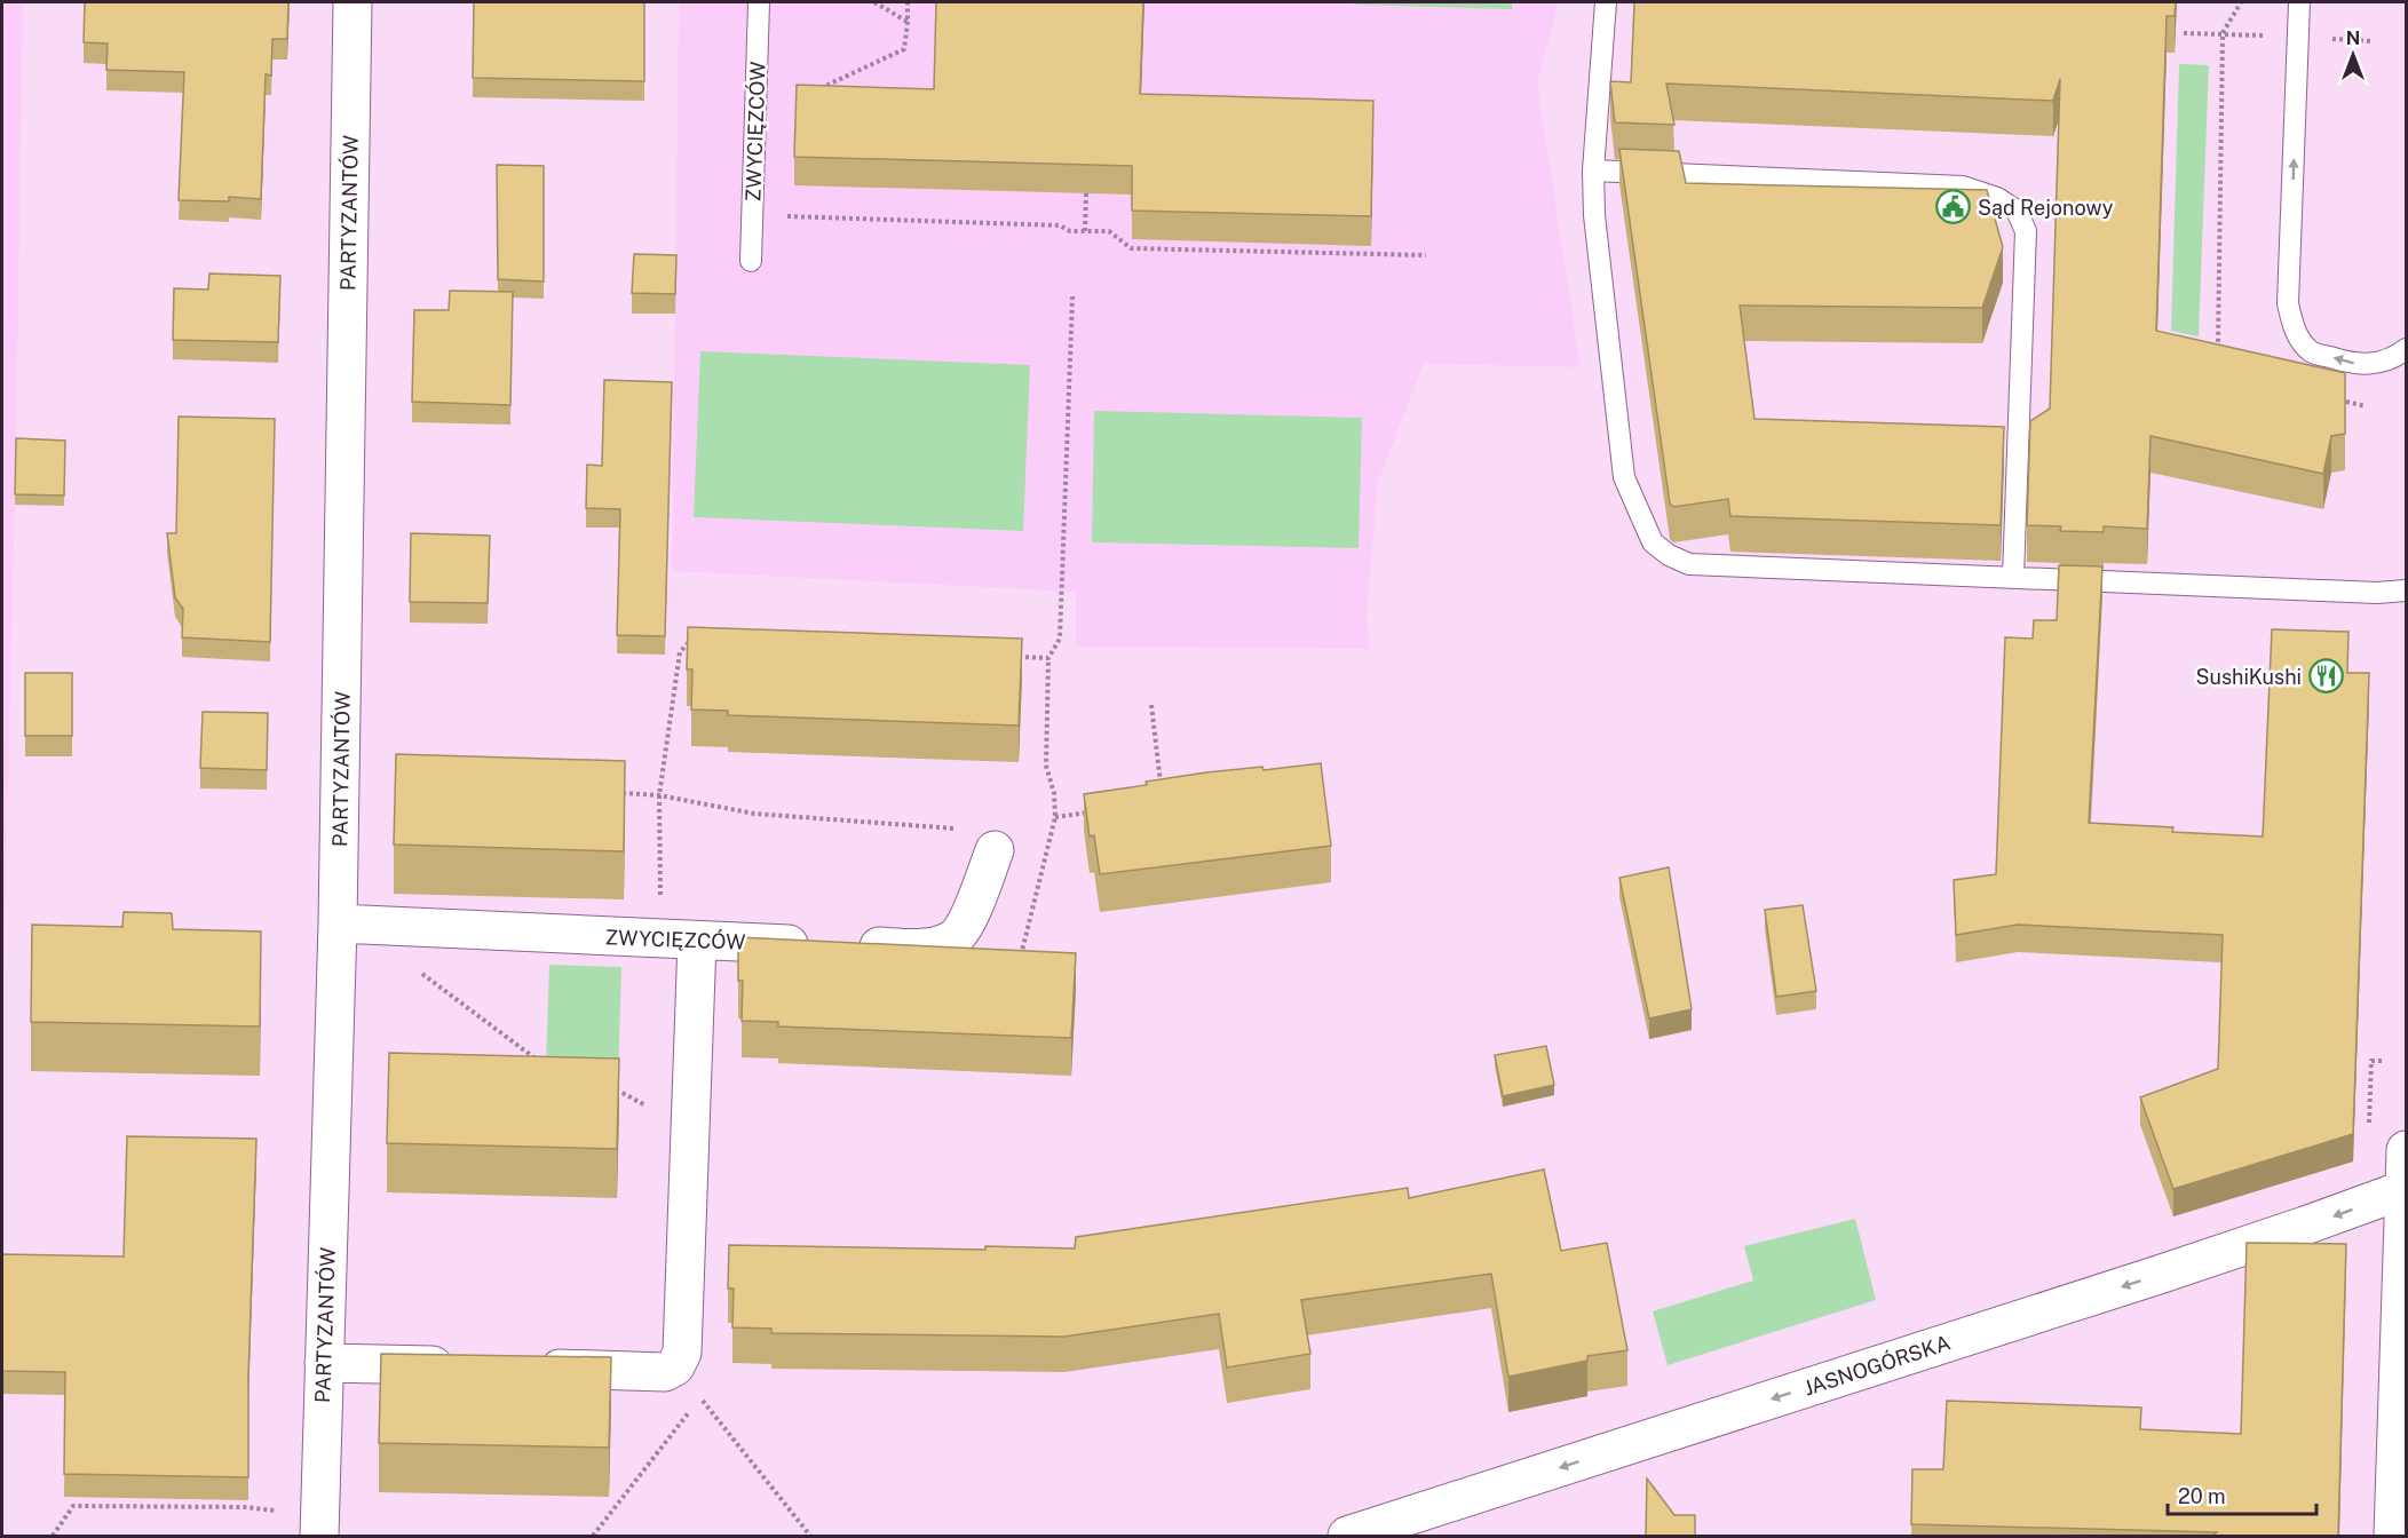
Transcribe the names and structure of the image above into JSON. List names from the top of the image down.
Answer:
{
  "streets": {
    "street": ["ZWYCIĘZCÓW", "PARTYZANTÓW", "JASNOGÓRSKA"]
  },
  "crossings": [
    ["ZWYCIĘZCÓW", "PARTYZANTÓW"]
  ],
  "one_way": ["JASNOGÓRSKA"],
  "places": {
    "public building": ["Sąd Rejonowy"],
    "restaurant": ["SushiKushi"]
  },
  "scale_bar": "20 m",
  "north": "top"
}
